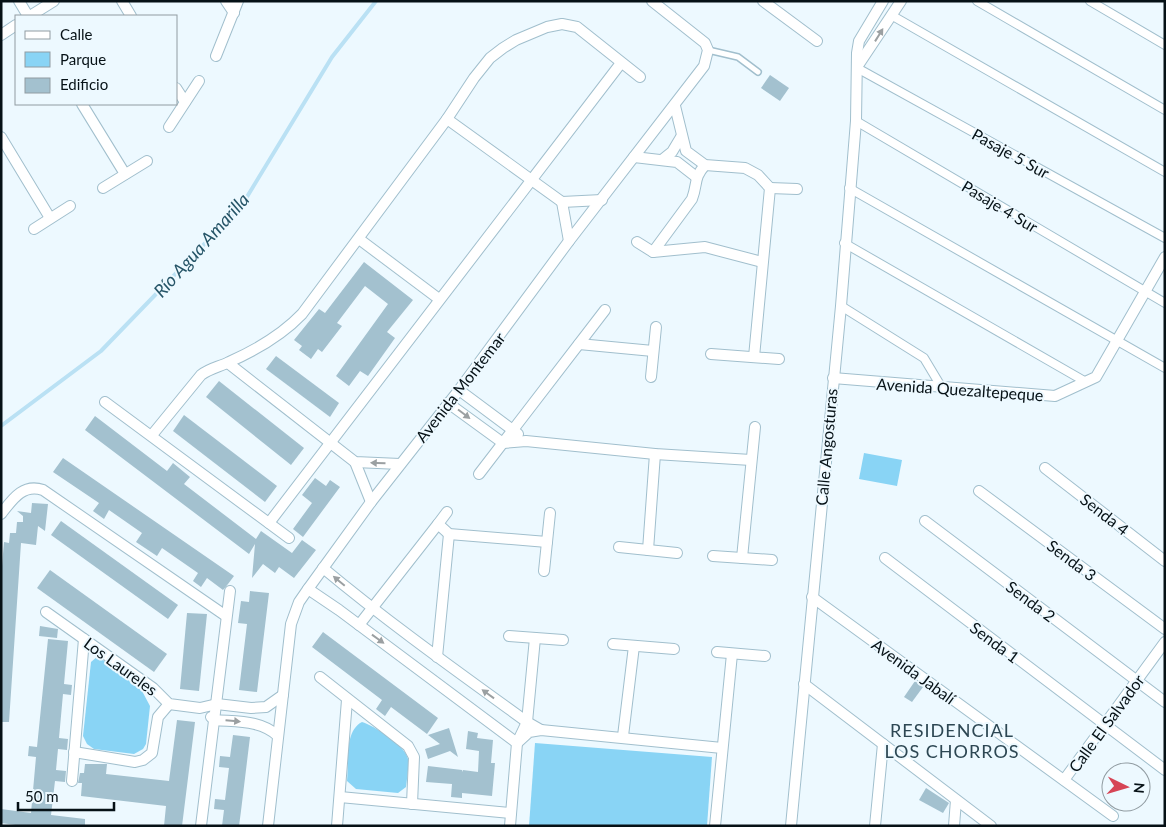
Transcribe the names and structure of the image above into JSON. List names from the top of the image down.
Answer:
{
  "streets": {
    "street": [
      "Pasaje 5 Sur",
      "Pasaje 4 Sur",
      "Avenida Montemar",
      "Avenida Quezaltepeque",
      "Calle Angosturas",
      "Senda 4",
      "Senda 3",
      "Senda 2",
      "Senda 1",
      "Los Laureles",
      "Avenida Jabalí",
      "Calle El Salvador"
    ]
  },
  "crossings": [
    ["Pasaje 5 Sur", "Calle Angosturas"],
    ["Pasaje 4 Sur", "Avenida Quezaltepeque"],
    ["Pasaje 4 Sur", "Calle Angosturas"],
    ["Avenida Montemar", "Los Laureles"],
    ["Avenida Quezaltepeque", "Calle Angosturas"],
    ["Calle Angosturas", "Avenida Jabalí"],
    ["Senda 2", "Calle El Salvador"],
    ["Senda 1", "Calle El Salvador"],
    ["Avenida Jabalí", "Calle El Salvador"]
  ],
  "districts": ["RESIDENCIAL LOS CHORROS"],
  "water": ["Río Agua Amarilla"],
  "legend": ["Calle", "Parque", "Edificio"],
  "scale_bar": "50 m",
  "north": "right"
}
